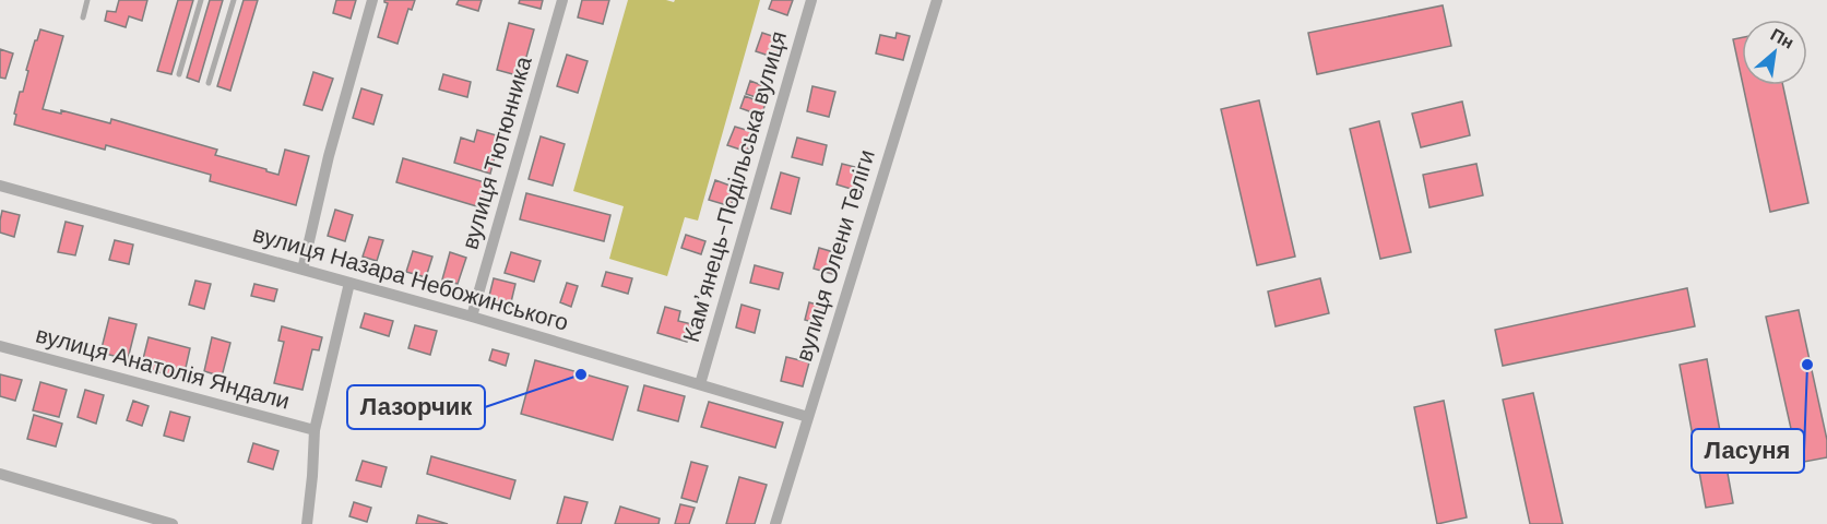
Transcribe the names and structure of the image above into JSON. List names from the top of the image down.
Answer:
{
  "streets": {
    "street": [
      "вулиця Тютюнника",
      "Камʼянець-Подільська вулиця",
      "вулиця Олени Теліги",
      "вулиця Назара Небожинського",
      "вулиця Анатолія Яндали"
    ]
  },
  "crossings": [
    ["вулиця Тютюнника", "вулиця Назара Небожинського"],
    ["Камʼянець-Подільська вулиця", "вулиця Назара Небожинського"],
    ["вулиця Олени Теліги", "вулиця Назара Небожинського"],
    ["вулиця Назара Небожинського", "вулиця Анатолія Яндали"]
  ],
  "places": ["Ласуня", "Лазорчик"],
  "north": "top right"
}
